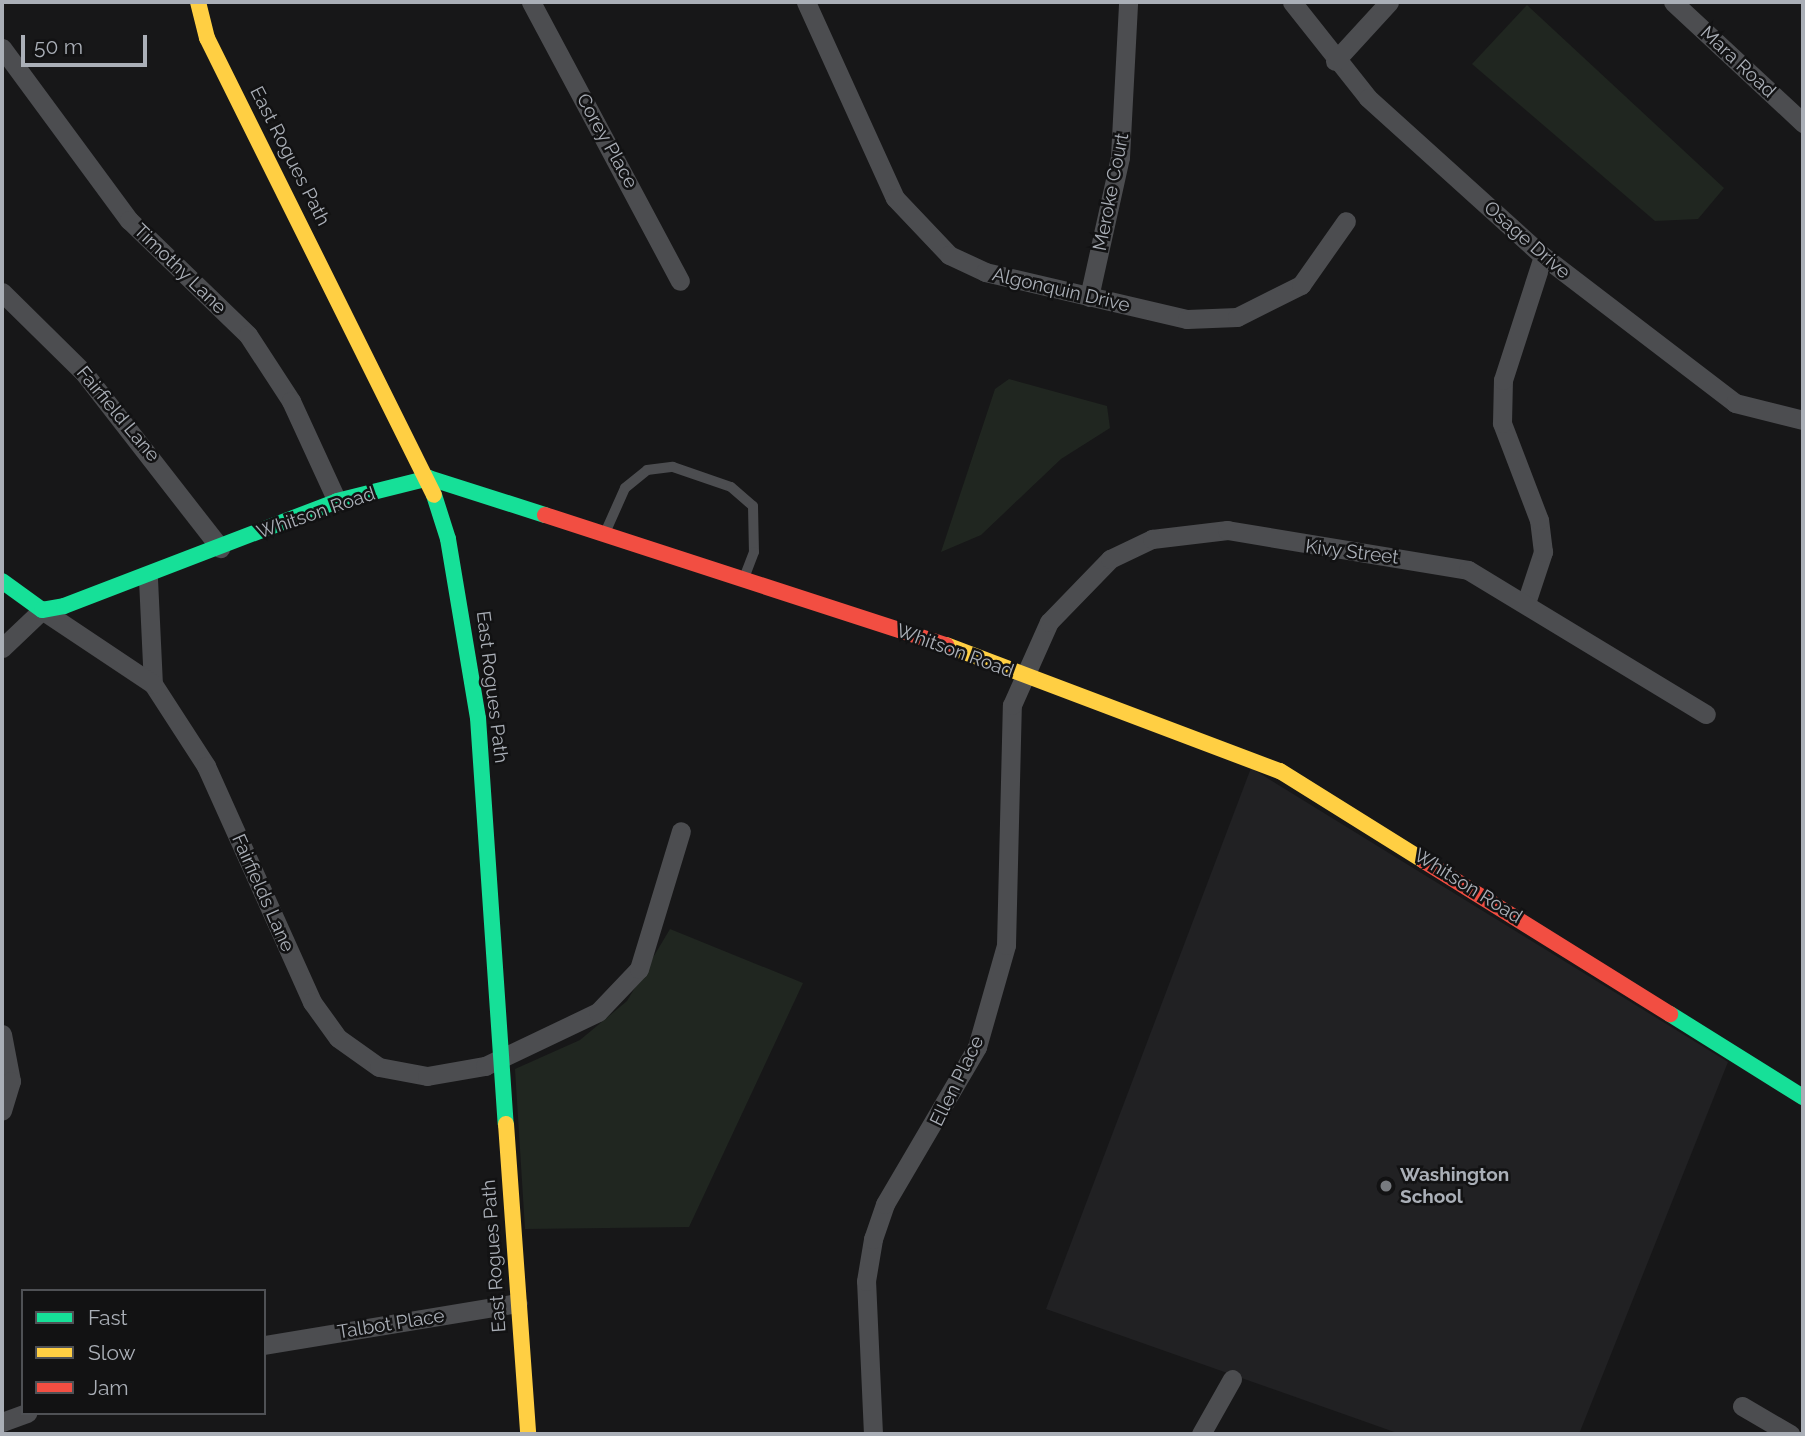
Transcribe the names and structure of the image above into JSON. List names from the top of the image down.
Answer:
{
  "streets": {
    "street": [
      "Mara Road",
      "Corey Place",
      "East Rogues Path",
      "Meroke Court",
      "Osage Drive",
      "Timothy Lane",
      "Algonquin Drive",
      "Fairfield Lane",
      "Whitson Road",
      "Kivy Street",
      "Fairfields Lane",
      "Ellen Place",
      "Talbot Place"
    ]
  },
  "crossings": [
    ["East Rogues Path", "Whitson Road"],
    ["East Rogues Path", "Fairfields Lane"],
    ["East Rogues Path", "Talbot Place"],
    ["Meroke Court", "Algonquin Drive"],
    ["Timothy Lane", "Whitson Road"],
    ["Fairfield Lane", "Whitson Road"],
    ["Whitson Road", "Kivy Street"],
    ["Whitson Road", "Ellen Place"],
    ["Kivy Street", "Ellen Place"]
  ],
  "places": ["Washington School"],
  "legend": ["Fast", "Slow", "Jam"],
  "scale_bar": "50 m"
}
